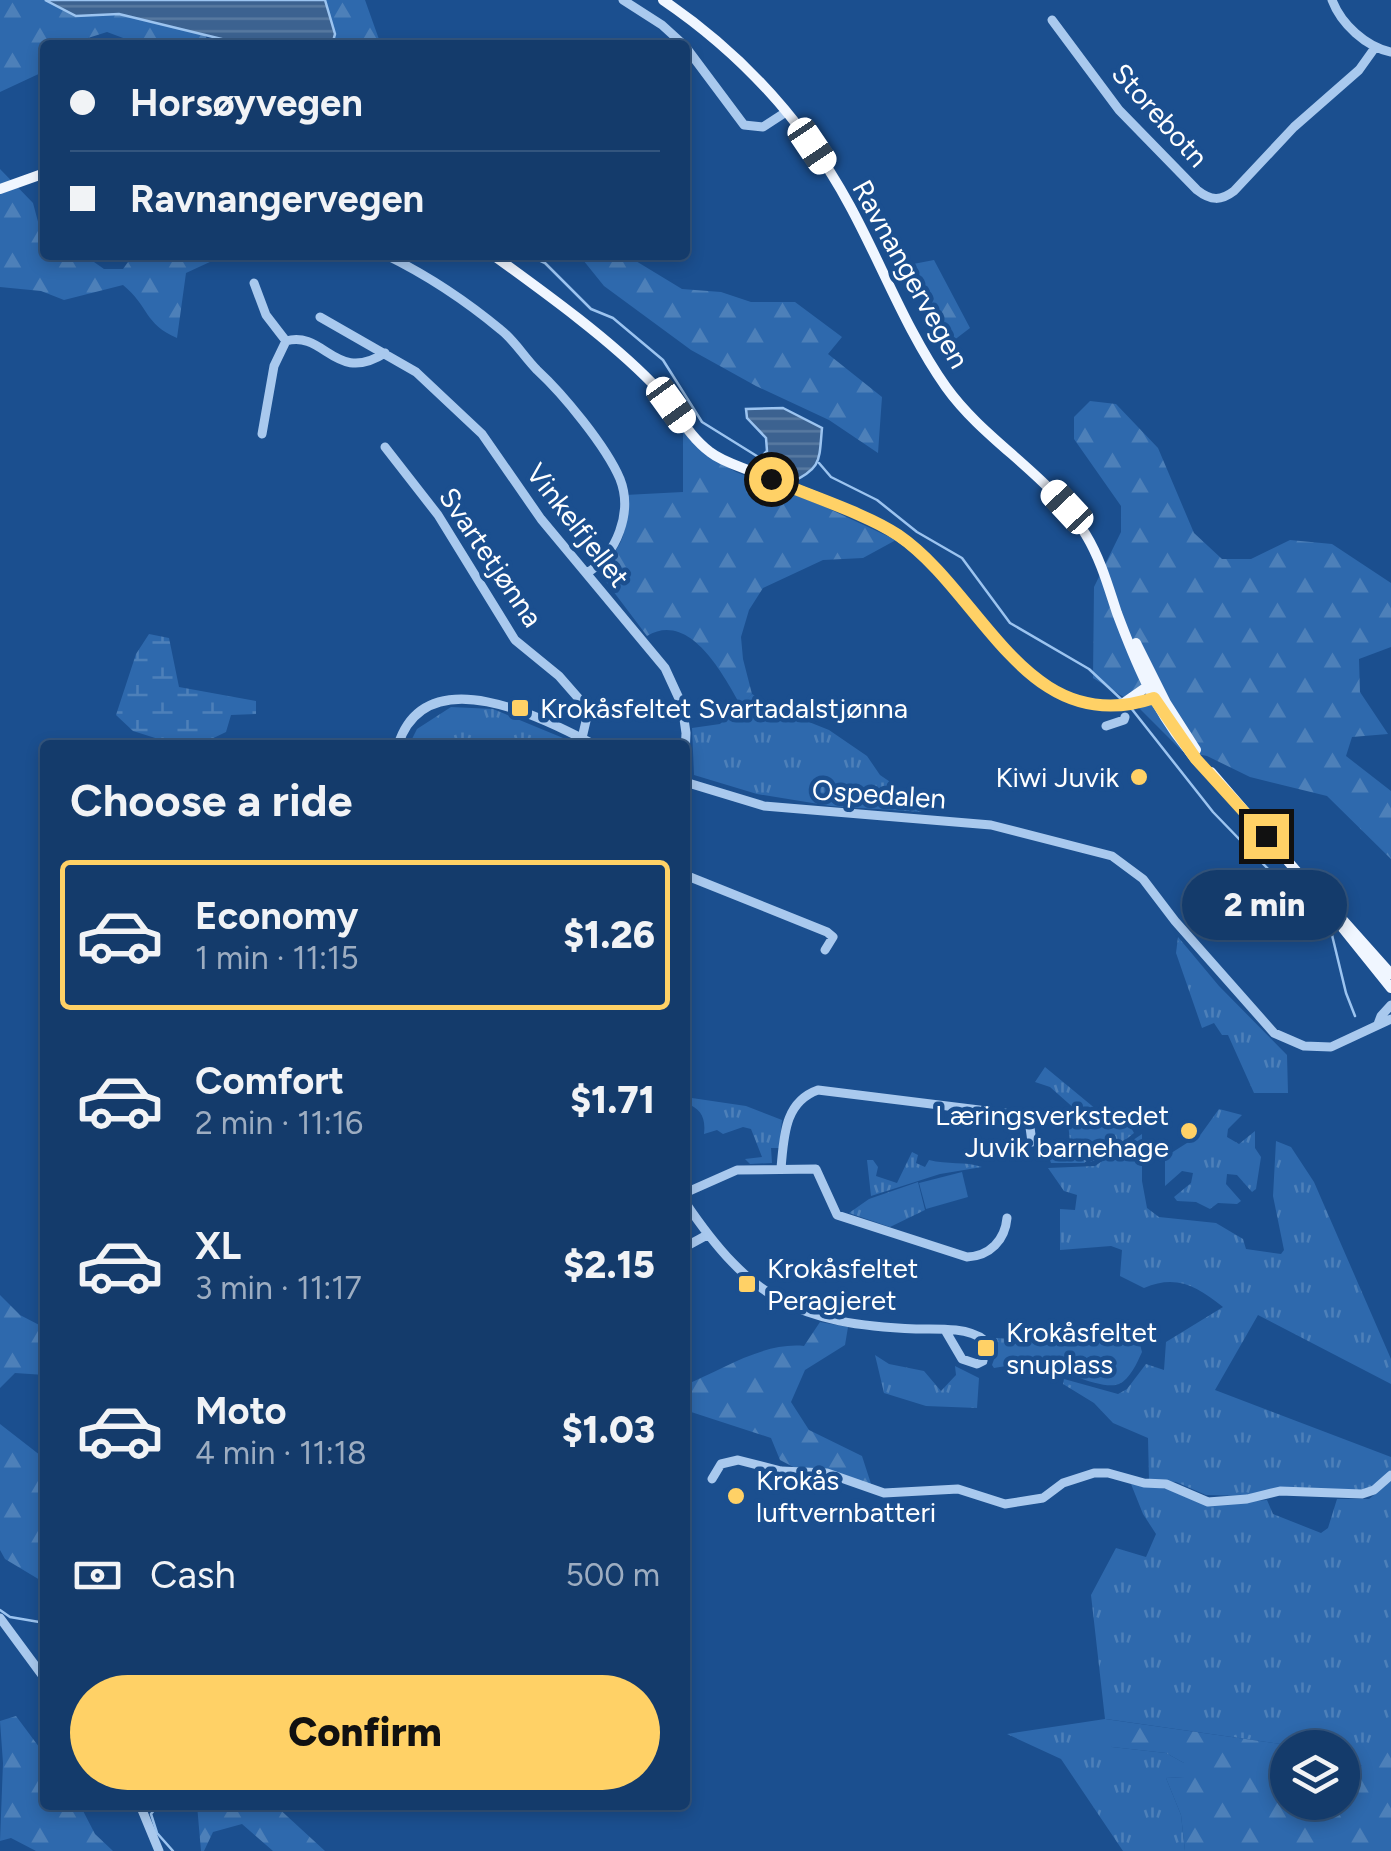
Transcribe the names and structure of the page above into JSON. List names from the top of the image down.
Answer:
{
  "streets": {
    "main road": ["Ravnangervegen"],
    "street": [
      "Storebotn",
      "Vinkelfjellet",
      "Svartetjønna",
      "Ospedalen"
    ]
  },
  "places": {
    "transit": ["Krokåsfeltet Svartadalstjønna", "Krokåsfeltet Peragjeret", "Krokåsfeltet snuplass"],
    "other": ["Kiwi Juvik", "Læringsverkstedet Juvik barnehage", "Krokås luftvernbatteri"]
  },
  "page": {
    "banner": ["Horsøyvegen", "Ravnangervegen"],
    "heading": "Choose a ride",
    "list": [
      {
        "name": "Economy",
        "note": "1 min · 11:15",
        "value": "$1.26"
      },
      {
        "name": "Comfort",
        "note": "2 min · 11:16",
        "value": "$1.71"
      },
      {
        "name": "XL",
        "note": "3 min · 11:17",
        "value": "$2.15"
      },
      {
        "name": "Moto",
        "note": "4 min · 11:18",
        "value": "$1.03"
      }
    ],
    "bubble": "2 min",
    "pay": ["Cash", "500 m"],
    "buttons": "Confirm"
  }
}
